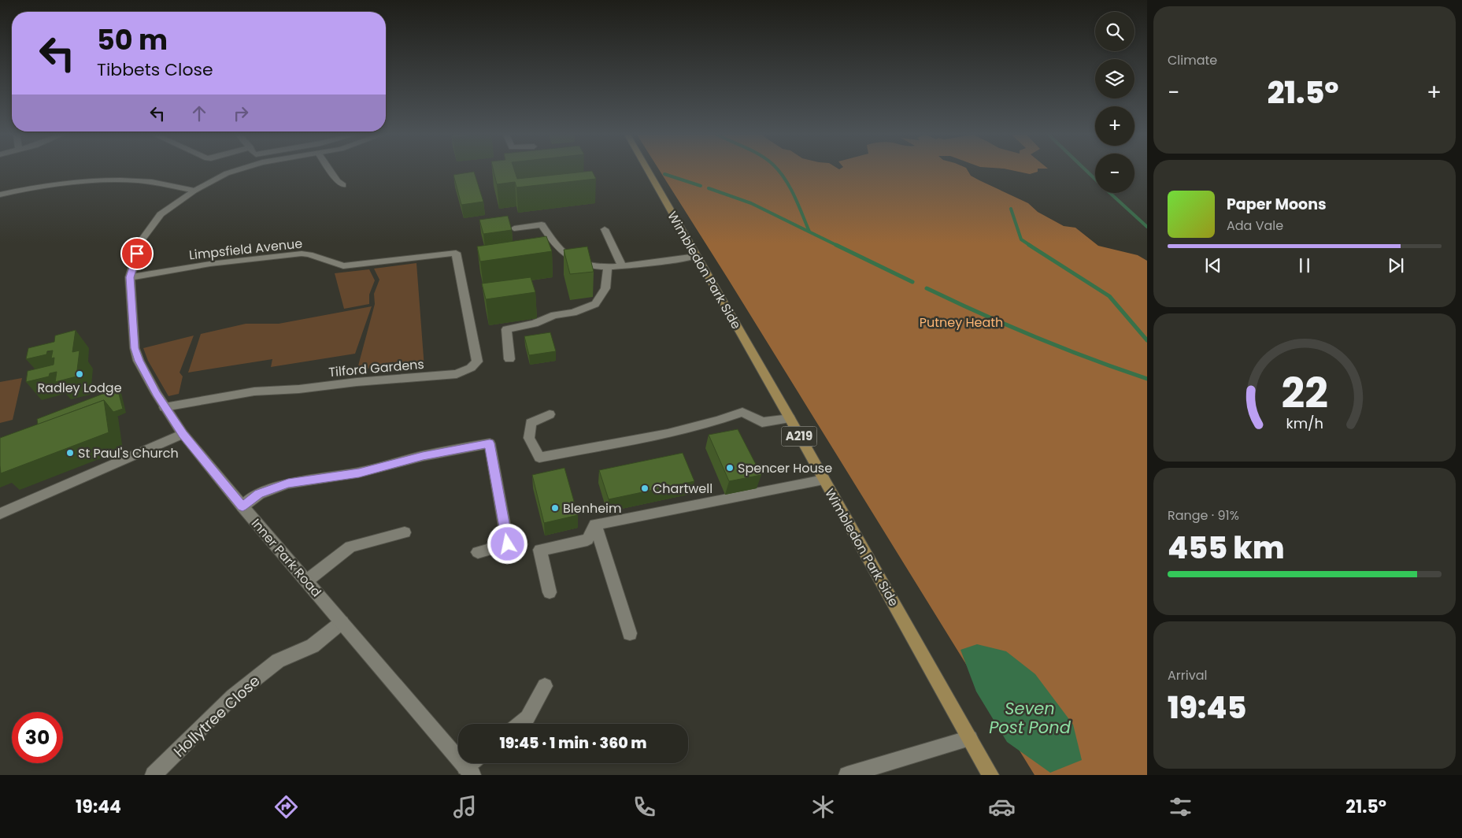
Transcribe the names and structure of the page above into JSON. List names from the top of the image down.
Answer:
{
  "streets": {
    "main road": ["Wimbledon Park Side", "A219"],
    "street": [
      "Limpsfield Avenue",
      "Tilford Gardens",
      "Inner Park Road",
      "Hollytree Close"
    ]
  },
  "crossings": [
    ["Limpsfield Avenue", "Tilford Gardens"],
    ["Limpsfield Avenue", "Inner Park Road"],
    ["Tilford Gardens", "Inner Park Road"],
    ["Inner Park Road", "Hollytree Close"]
  ],
  "water": ["Seven Post Pond"],
  "parks": ["Putney Heath"],
  "places": [
    "Radley Lodge",
    "St Paul's Church",
    "Spencer House",
    "Chartwell",
    "Blenheim"
  ],
  "page": {
    "tile": [
      "Climate",
      ["Range · 91%", "455 km"],
      ["Arrival", "19:45"]
    ],
    "map_buttons": ["+", "−"],
    "turn": ["50 m", "Tibbets Close"],
    "heat": ["−", "21.5°", "+"],
    "song": ["Paper Moons", "Ada Vale"],
    "limit": "30",
    "trip": "19:45 · 1 min · 360 m",
    "tabs": ["19:44", "21.5°"],
    "gauge": ["22", "km/h"]
  }
}
